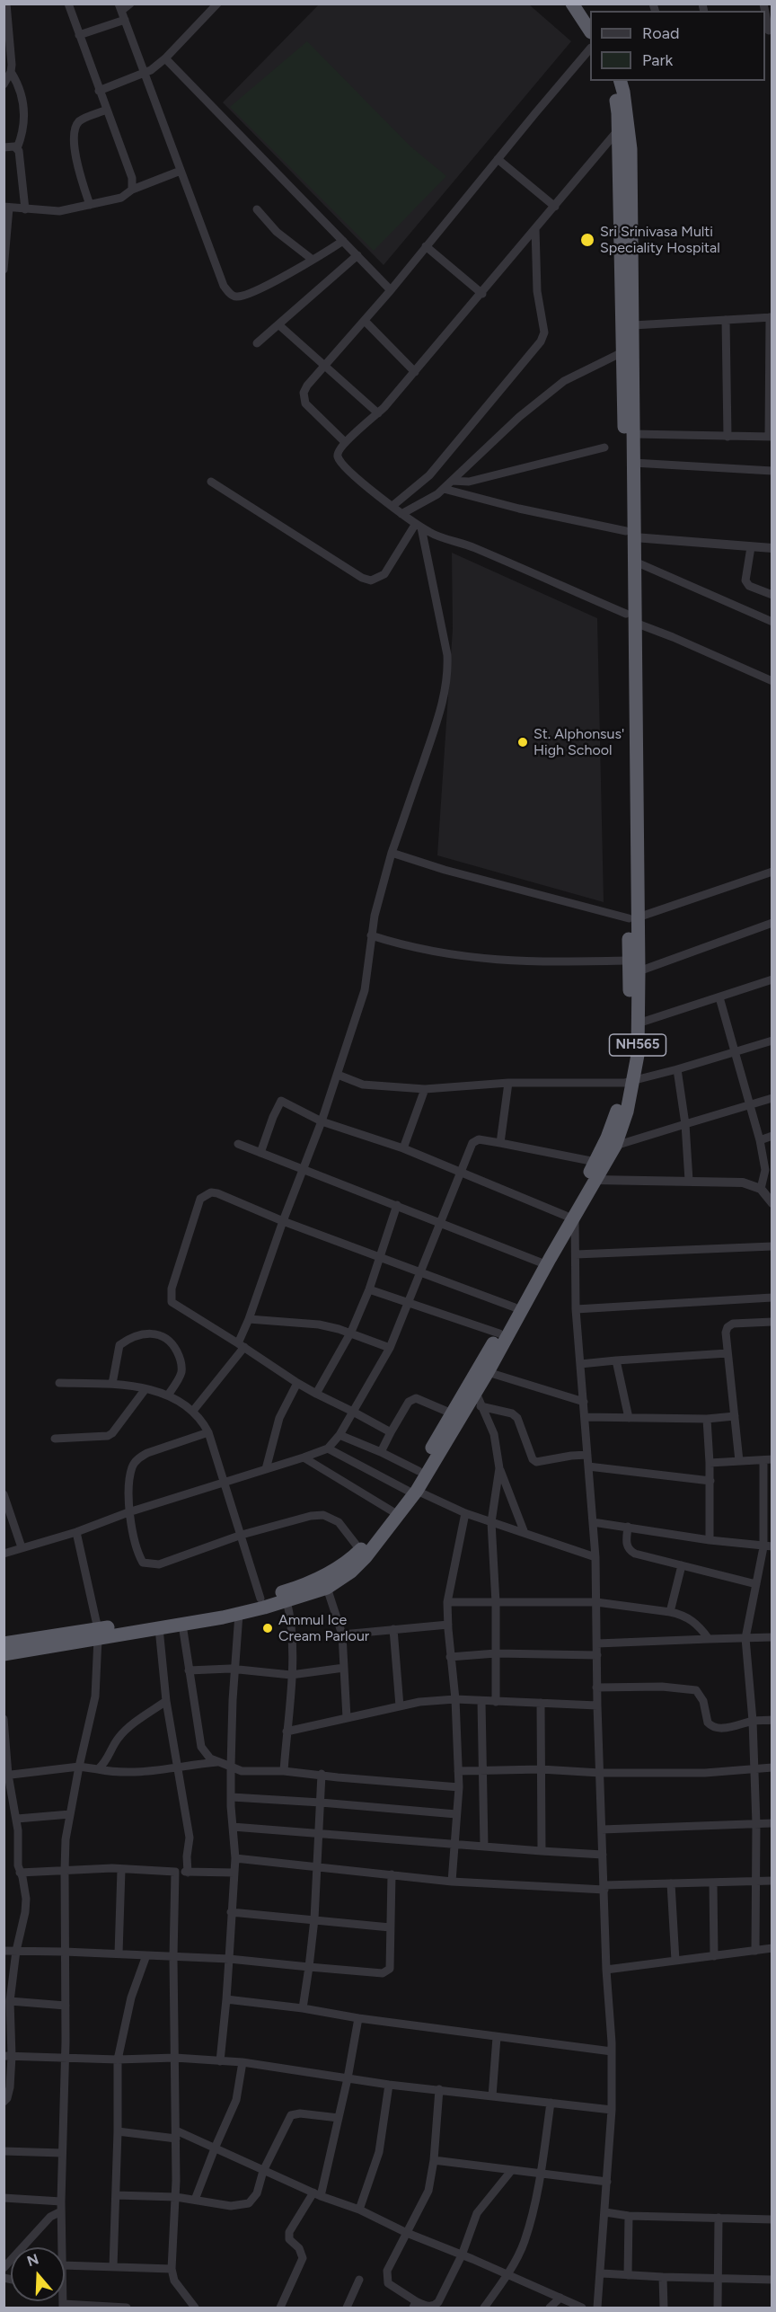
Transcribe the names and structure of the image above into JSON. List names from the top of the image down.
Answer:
{
  "streets": {
    "highway": ["NH565"]
  },
  "places": ["Sri Srinivasa Multi Speciality Hospital", "St. Alphonsus' High School", "Ammul Ice Cream Parlour"],
  "legend": ["Road", "Park"],
  "north": "top"
}
